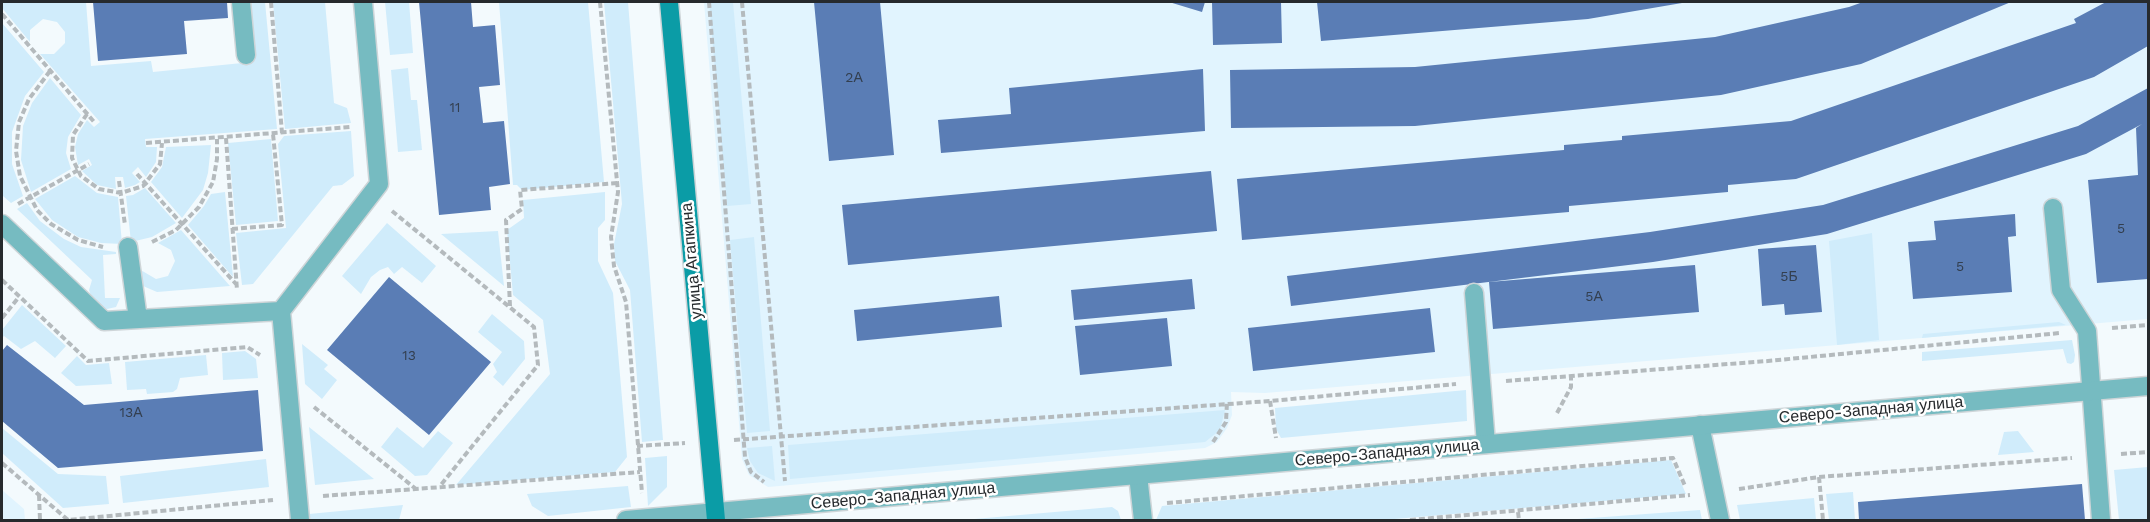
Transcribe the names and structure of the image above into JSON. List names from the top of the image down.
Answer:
{
  "streets": {
    "main road": ["улица Агапкина"],
    "street": ["Северо-Западная улица"]
  },
  "crossings": [
    ["улица Агапкина", "Северо-Западная улица"]
  ],
  "house_numbers": [
    "2А",
    "11",
    "5",
    "5",
    "5Б",
    "5А",
    "13",
    "13А"
  ]
}
